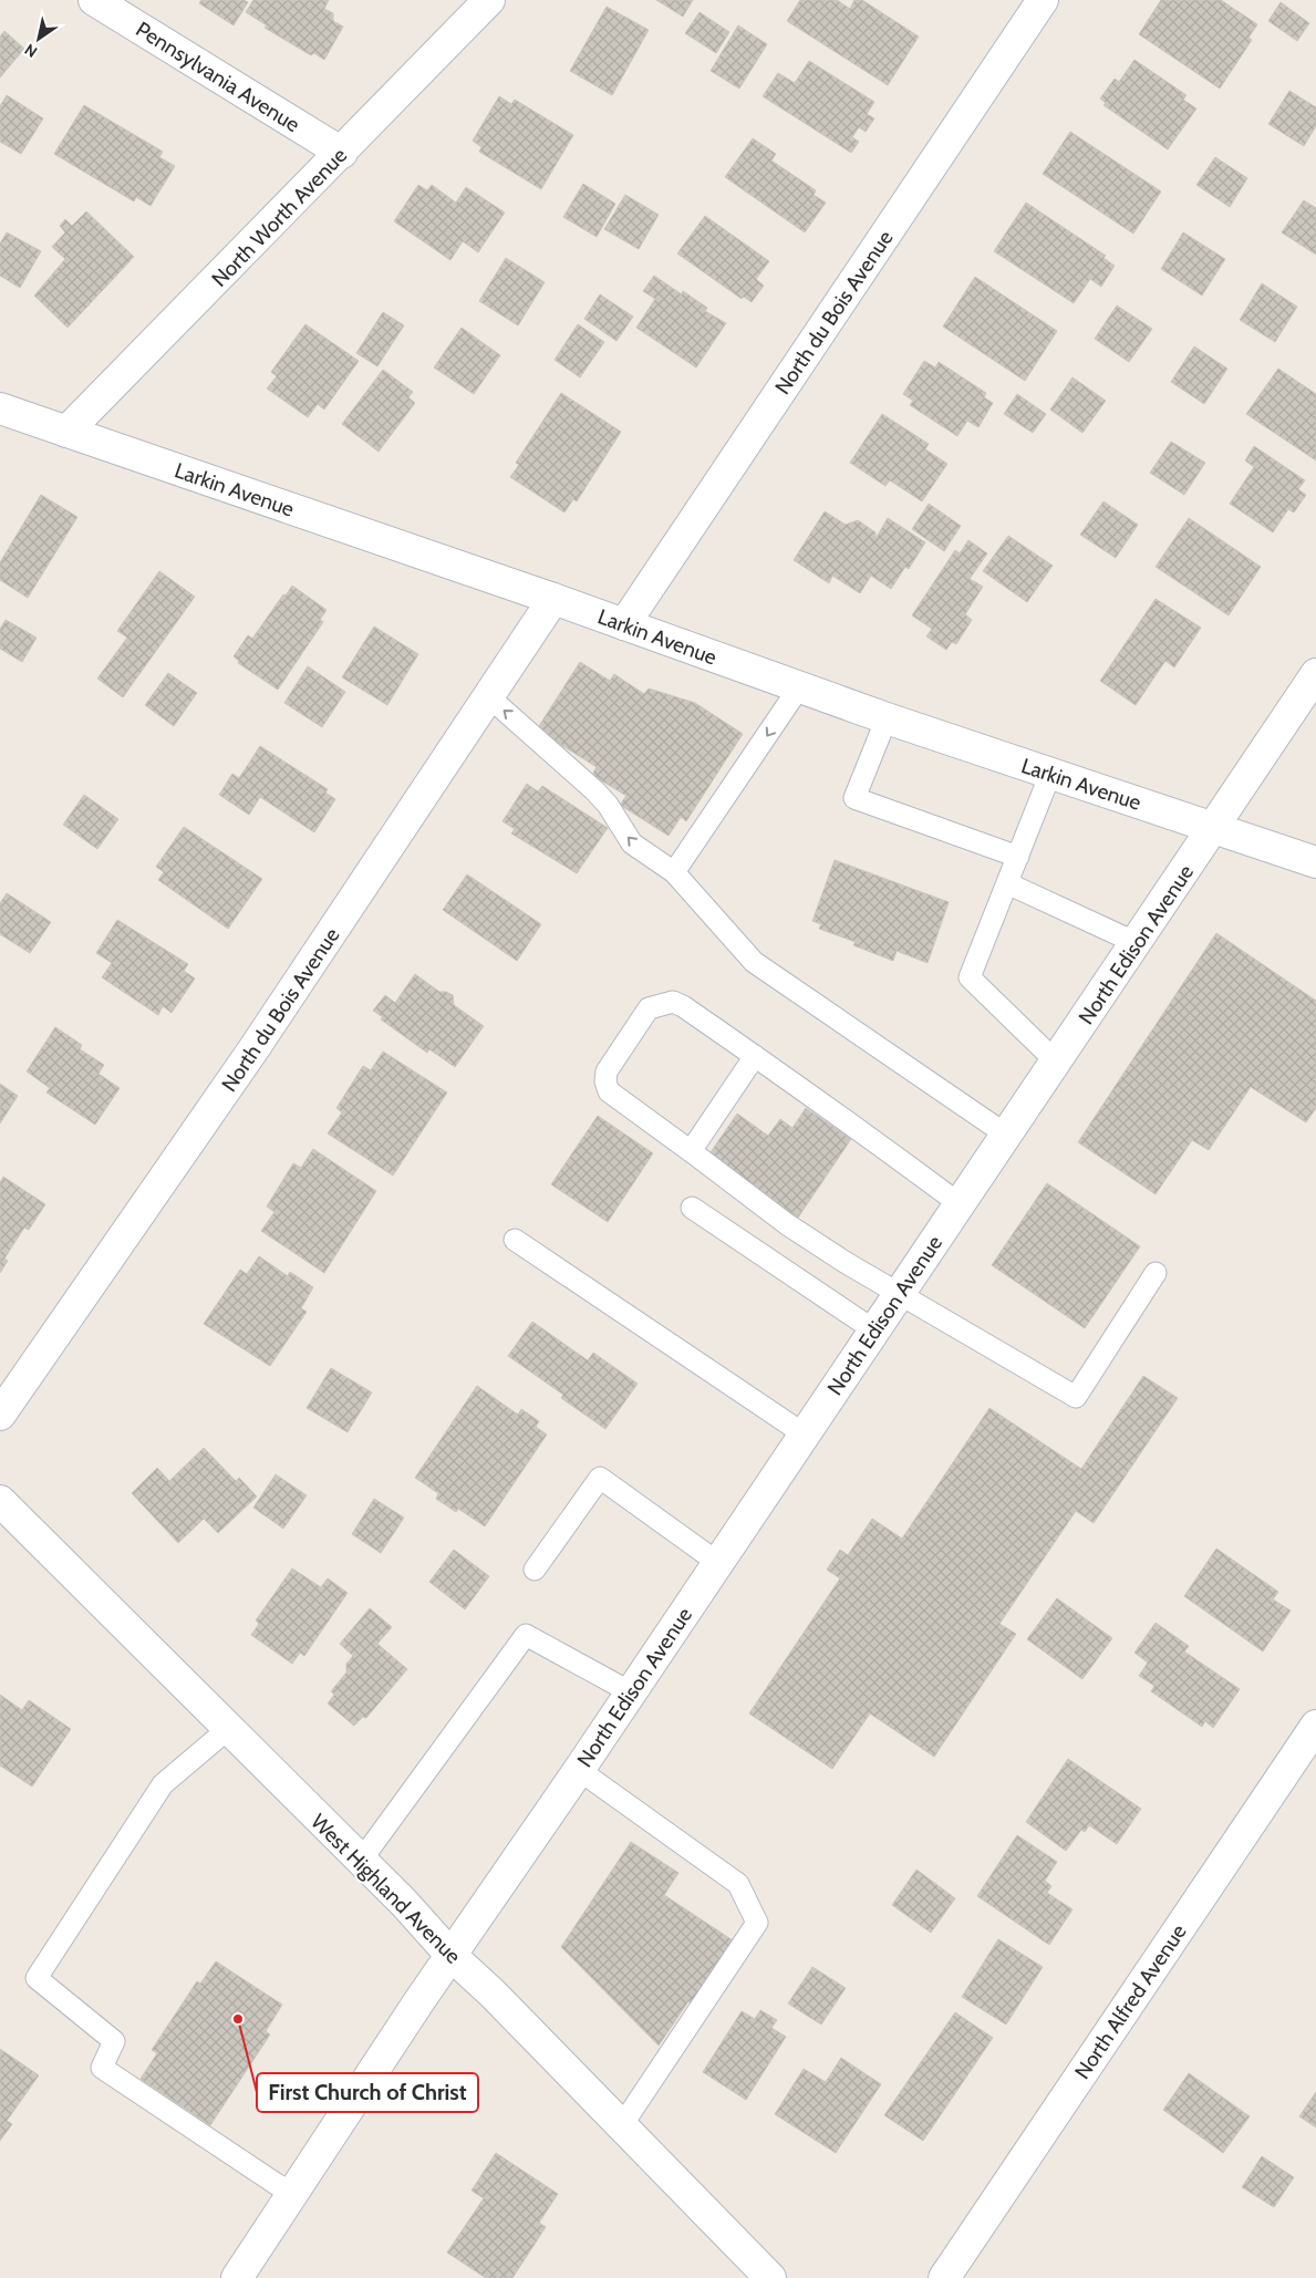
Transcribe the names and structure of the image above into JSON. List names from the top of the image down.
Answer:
{
  "streets": {
    "street": [
      "Pennsylvania Avenue",
      "North Worth Avenue",
      "North du Bois Avenue",
      "Larkin Avenue",
      "North Edison Avenue",
      "West Highland Avenue",
      "North Alfred Avenue"
    ]
  },
  "crossings": [
    ["Pennsylvania Avenue", "North Worth Avenue"],
    ["North Worth Avenue", "Larkin Avenue"],
    ["North du Bois Avenue", "Larkin Avenue"],
    ["Larkin Avenue", "North Edison Avenue"],
    ["North Edison Avenue", "West Highland Avenue"]
  ],
  "places": ["First Church of Christ"],
  "north": "bottom left"
}
